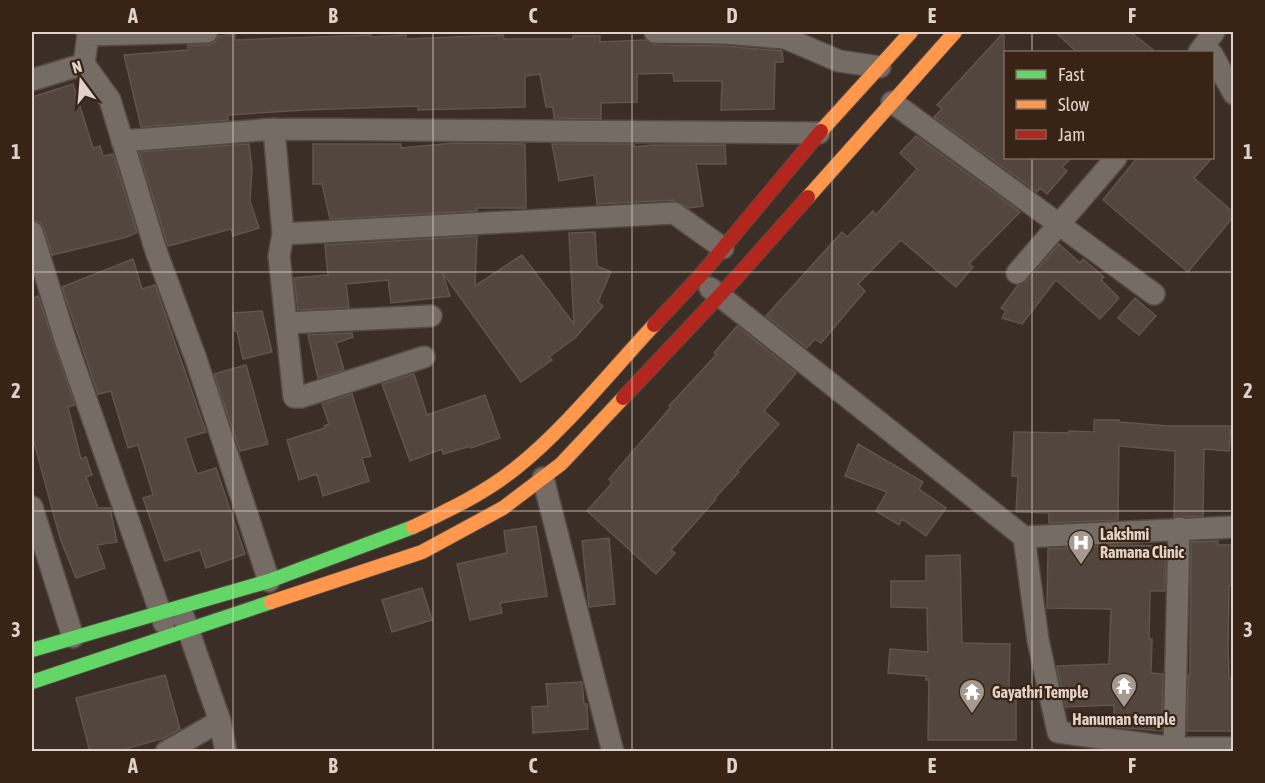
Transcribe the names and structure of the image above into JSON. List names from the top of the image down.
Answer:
{
  "places": {
    "hospital": ["Lakshmi Ramana Clinic"],
    "temple": ["Hanuman temple", "Gayathri Temple"]
  },
  "legend": ["Fast", "Slow", "Jam"],
  "north": "top",
  "grid": {
    "columns": [
      "A",
      "B",
      "C",
      "D",
      "E",
      "F"
    ],
    "rows": ["1", "2", "3"]
  }
}
